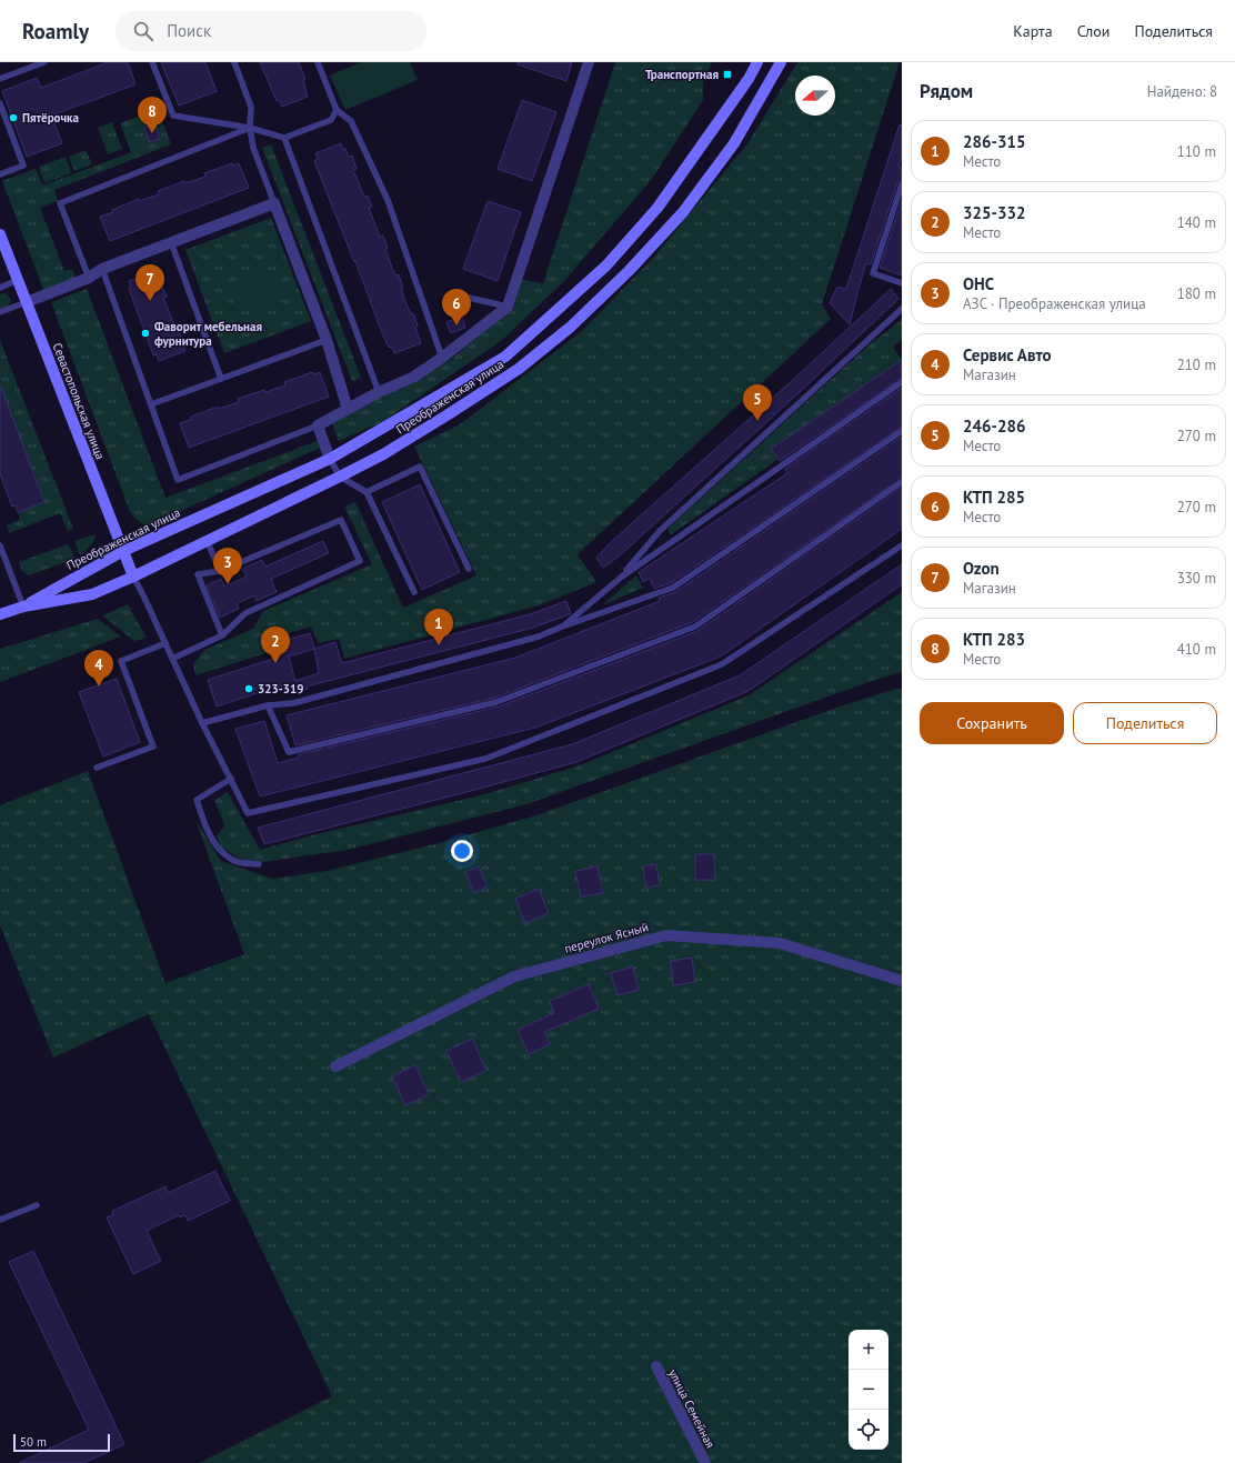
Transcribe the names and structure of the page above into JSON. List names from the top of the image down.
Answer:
{
  "streets": {
    "main road": ["Преображенская улица", "Севастопольская улица"],
    "street": ["переулок Ясный", "улица Семейная"]
  },
  "crossings": [
    ["Преображенская улица", "Севастопольская улица"]
  ],
  "places": {
    "transit": ["Транспортная"],
    "other": ["Пятёрочка", "Фаворит мебельная фурнитура", "323-319"]
  },
  "scale_bar": "50 m",
  "north": "left",
  "page": {
    "header": "Roamly",
    "search": "Поиск",
    "nav": ["Карта", "Слои", "Поделиться"],
    "heading": ["Рядом", "Найдено: 8"],
    "pins": [
      "8",
      "7",
      "6",
      "5",
      "3",
      "1",
      "2",
      "4"
    ],
    "list": [
      {
        "mark": "1",
        "name": "286-315",
        "note": "Место",
        "value": "110 m"
      },
      {
        "mark": "2",
        "name": "325-332",
        "note": "Место",
        "value": "140 m"
      },
      {
        "mark": "3",
        "name": "ОНС",
        "note": "АЗС · Преображенская улица",
        "value": "180 m"
      },
      {
        "mark": "4",
        "name": "Сервис Авто",
        "note": "Магазин",
        "value": "210 m"
      },
      {
        "mark": "5",
        "name": "246-286",
        "note": "Место",
        "value": "270 m"
      },
      {
        "mark": "6",
        "name": "КТП 285",
        "note": "Место",
        "value": "270 m"
      },
      {
        "mark": "7",
        "name": "Ozon",
        "note": "Магазин",
        "value": "330 m"
      },
      {
        "mark": "8",
        "name": "КТП 283",
        "note": "Место",
        "value": "410 m"
      }
    ],
    "buttons": ["Сохранить", "Поделиться"],
    "map_buttons": ["+", "−"],
    "scale": "50 m"
  }
}
